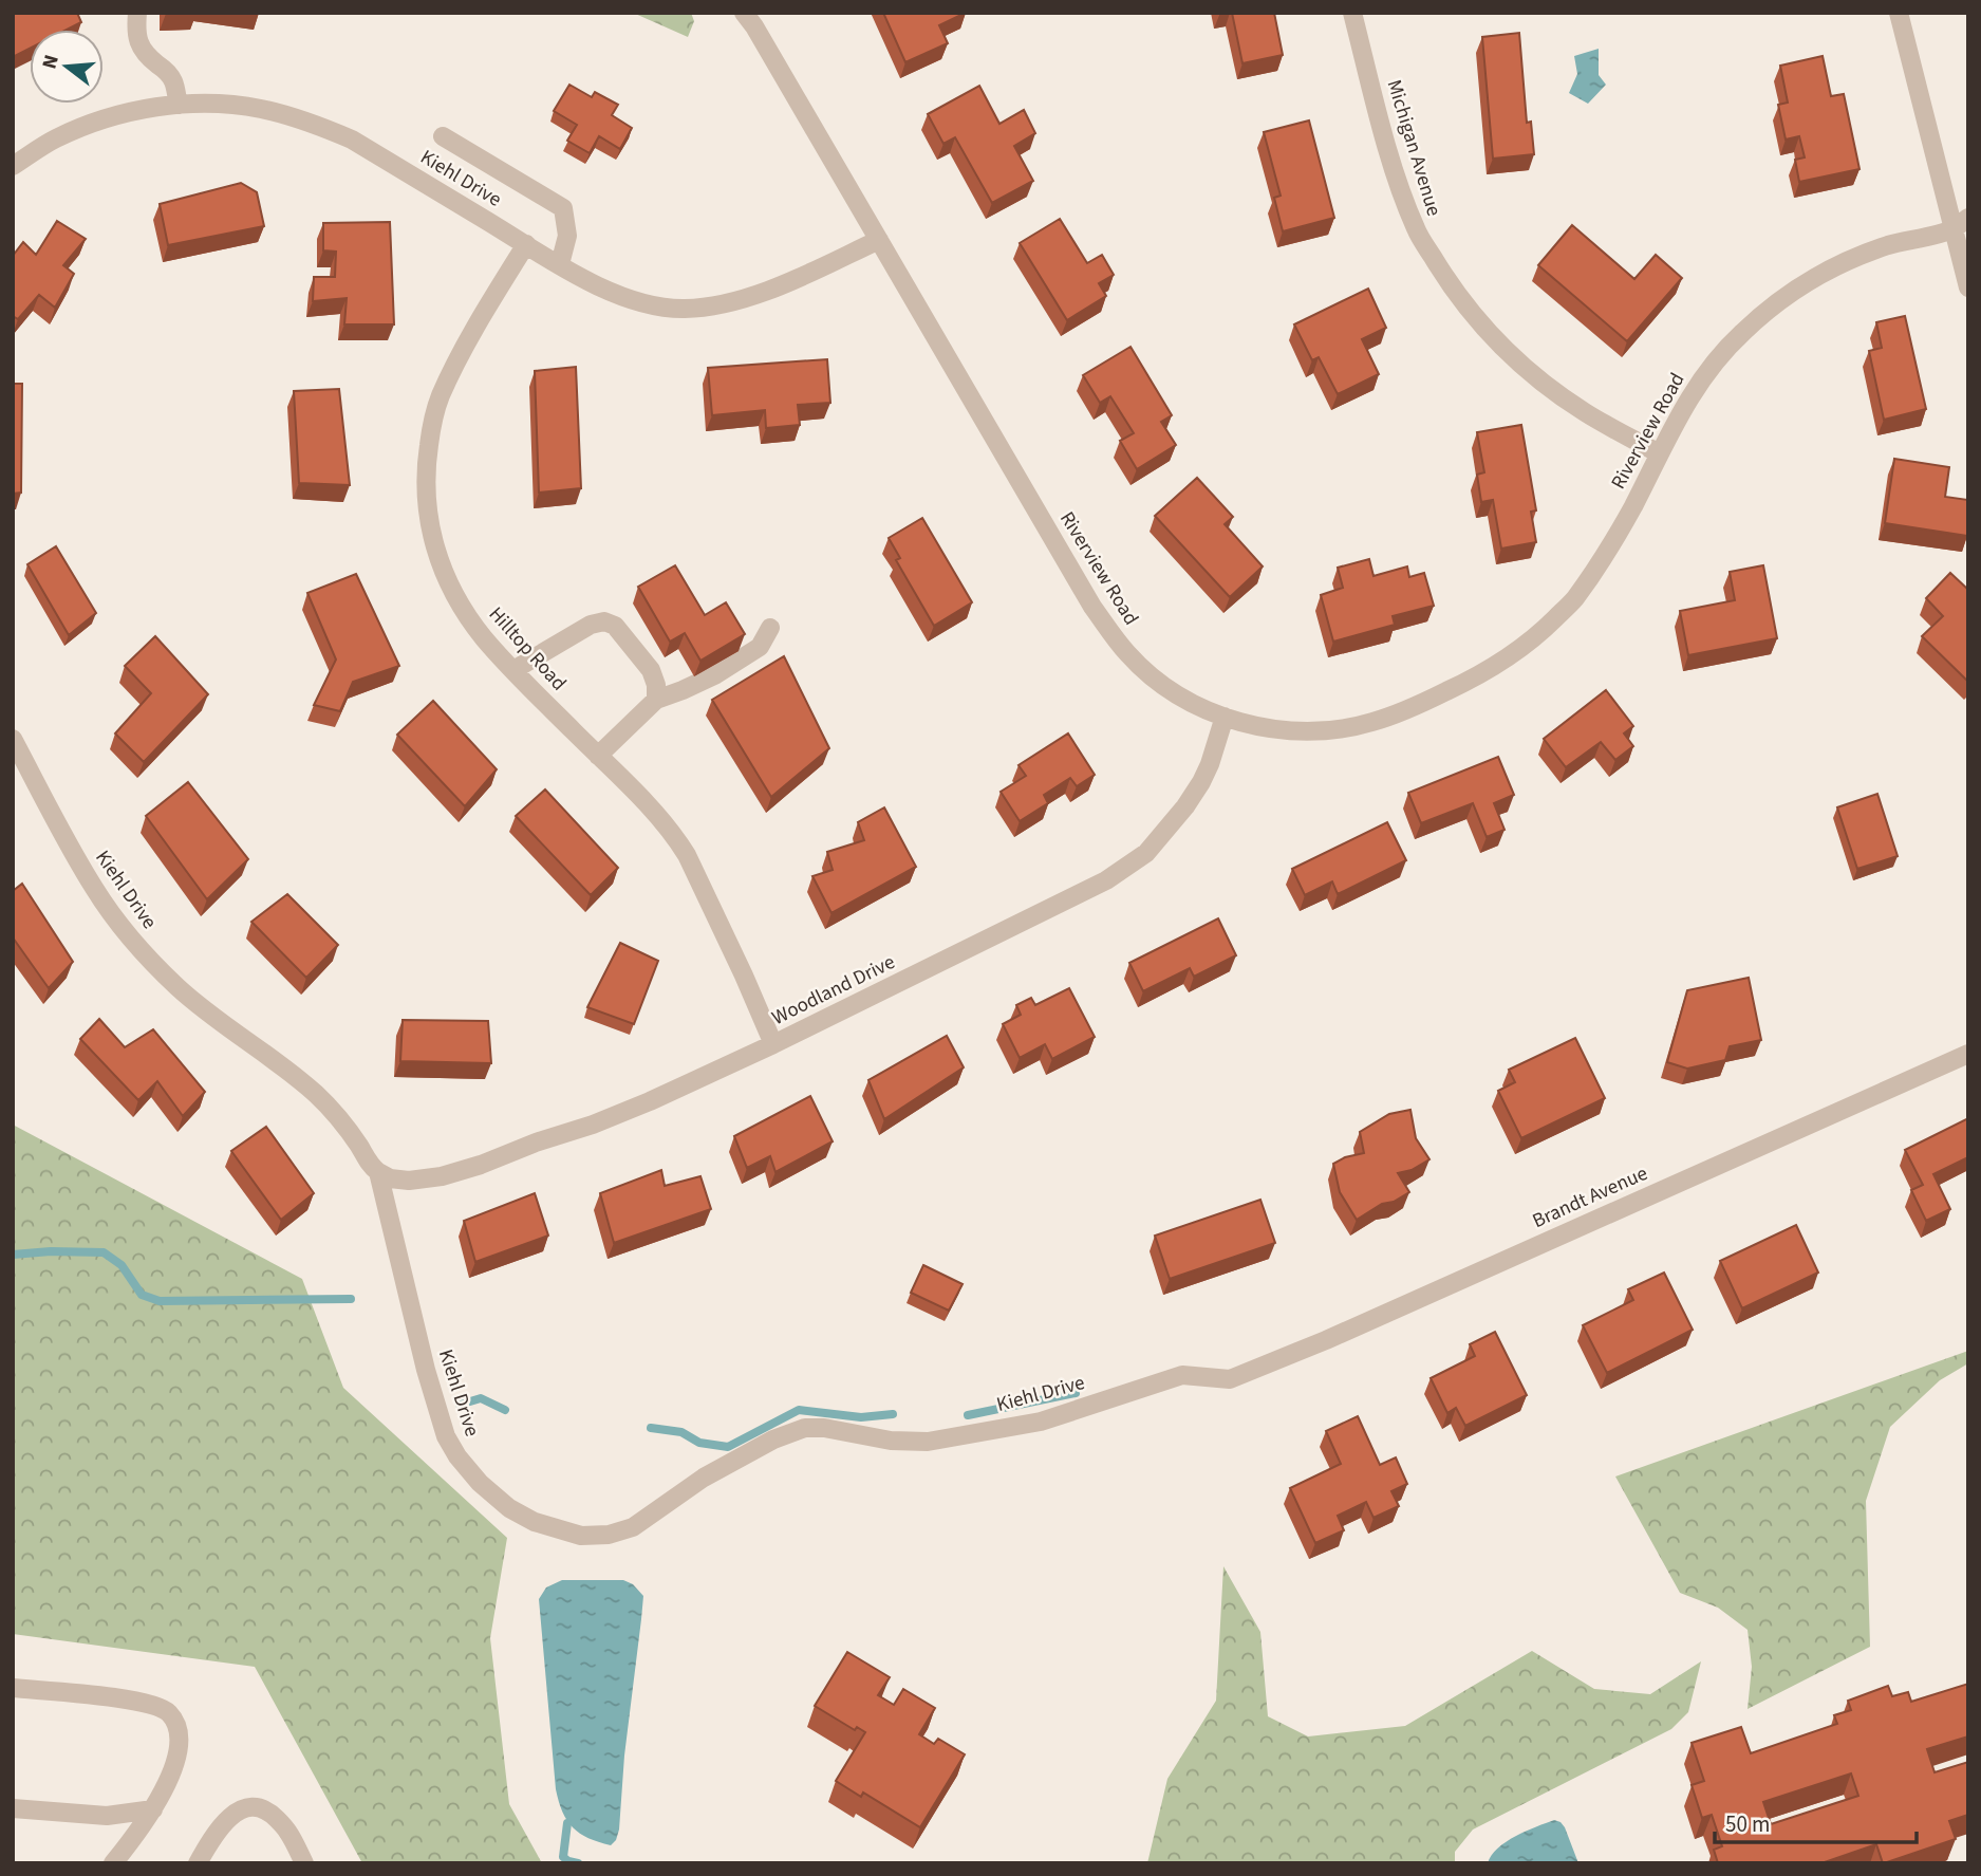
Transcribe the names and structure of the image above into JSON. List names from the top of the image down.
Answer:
{
  "streets": {
    "street": [
      "Michigan Avenue",
      "Kiehl Drive",
      "Riverview Road",
      "Hilltop Road",
      "Woodland Drive",
      "Brandt Avenue"
    ]
  },
  "crossings": [
    ["Michigan Avenue", "Riverview Road"],
    ["Kiehl Drive", "Riverview Road"],
    ["Kiehl Drive", "Hilltop Road"],
    ["Kiehl Drive", "Woodland Drive"],
    ["Kiehl Drive", "Brandt Avenue"],
    ["Riverview Road", "Woodland Drive"],
    ["Hilltop Road", "Woodland Drive"]
  ],
  "scale_bar": "50 m",
  "north": "left"
}
